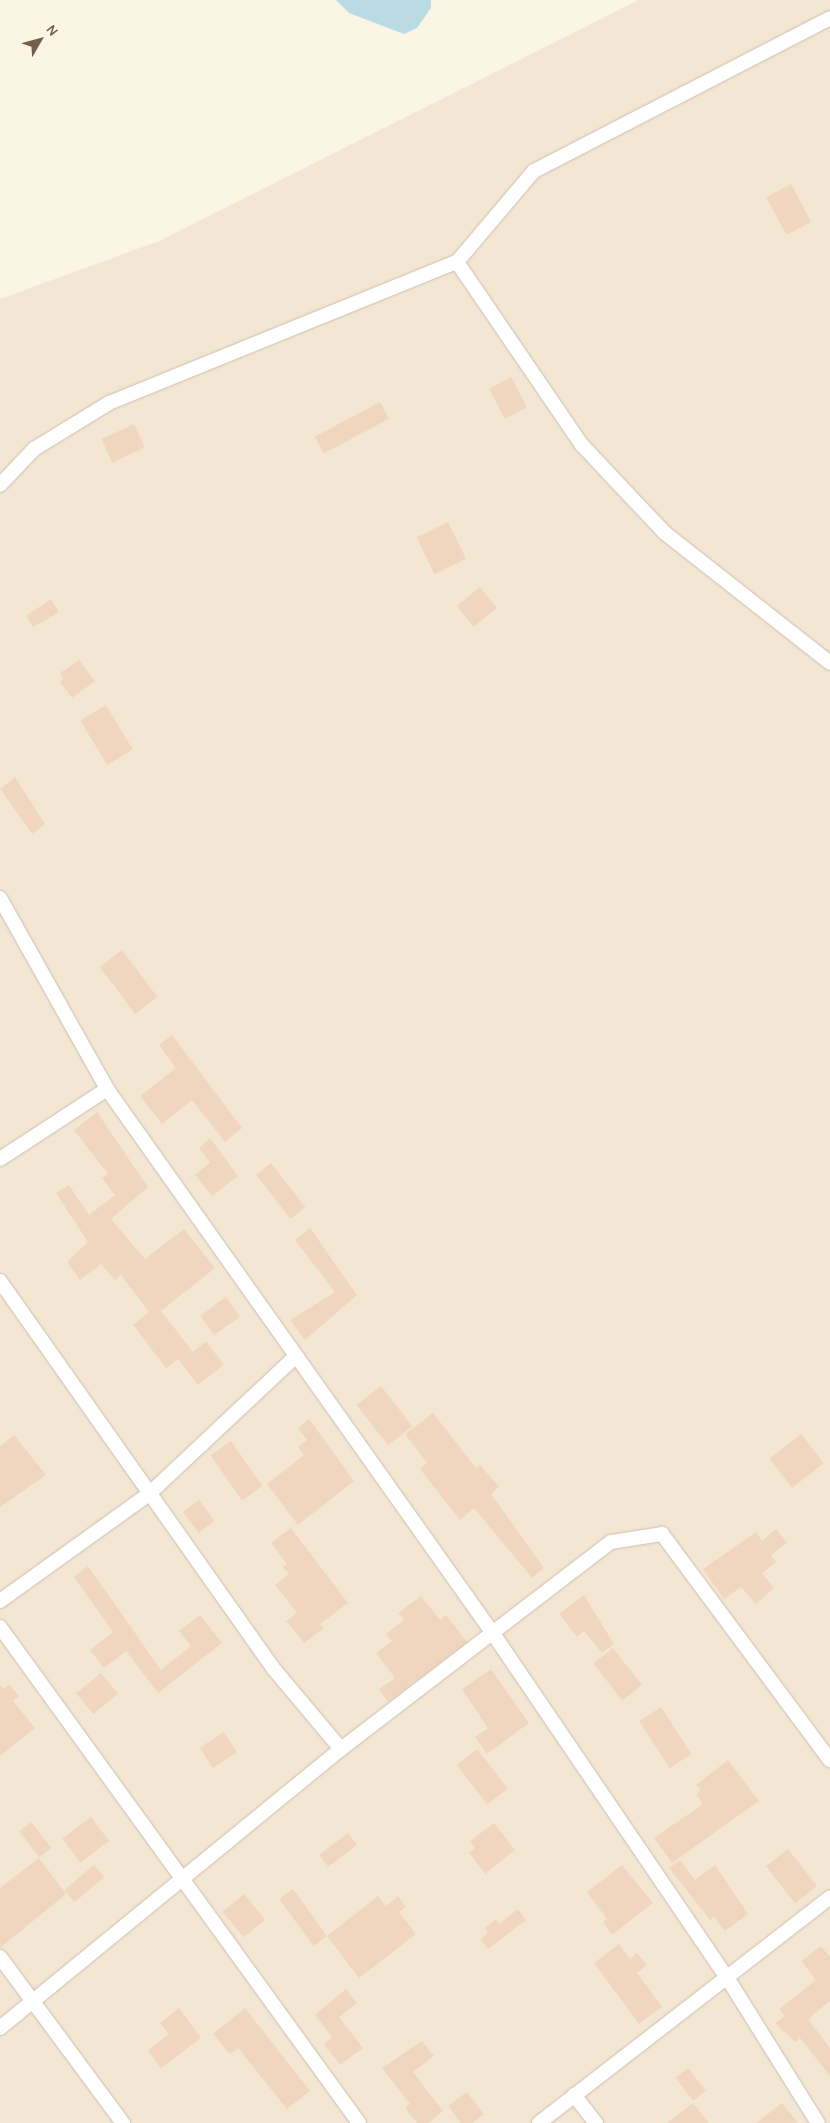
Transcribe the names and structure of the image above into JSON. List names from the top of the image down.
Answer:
{
  "north": "top right"
}
